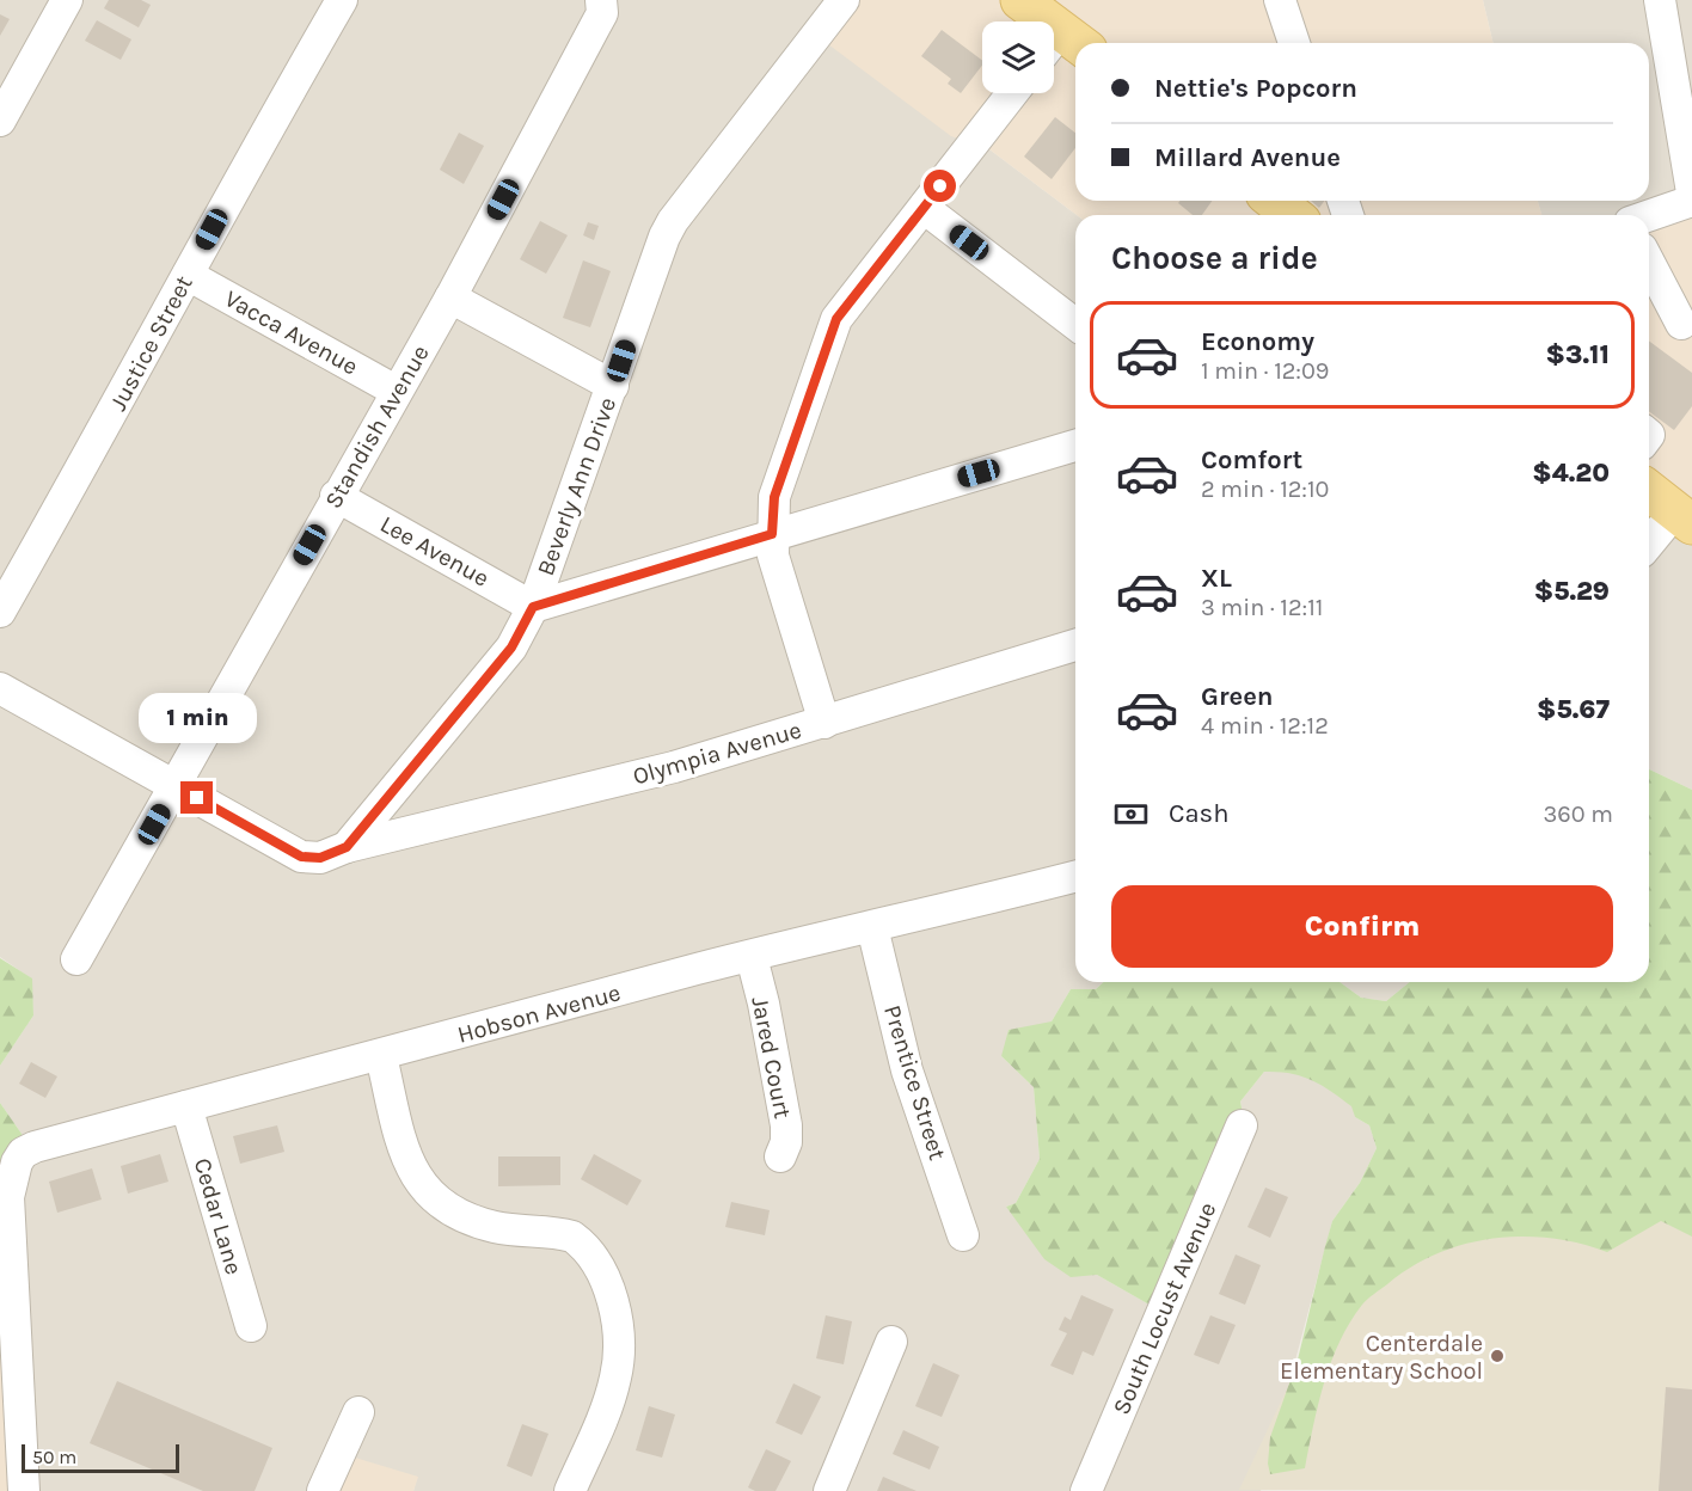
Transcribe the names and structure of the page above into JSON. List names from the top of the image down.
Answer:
{
  "streets": {
    "street": [
      "Vacca Avenue",
      "Justice Street",
      "Standish Avenue",
      "Beverly Ann Drive",
      "Lee Avenue",
      "Olympia Avenue",
      "Hobson Avenue",
      "Jared Court",
      "Prentice Street",
      "Cedar Lane",
      "South Locust Avenue"
    ]
  },
  "crossings": [
    ["Vacca Avenue", "Justice Street"],
    ["Vacca Avenue", "Standish Avenue"],
    ["Standish Avenue", "Lee Avenue"],
    ["Standish Avenue", "Olympia Avenue"],
    ["Beverly Ann Drive", "Lee Avenue"],
    ["Beverly Ann Drive", "Olympia Avenue"],
    ["Hobson Avenue", "Jared Court"],
    ["Hobson Avenue", "Prentice Street"],
    ["Hobson Avenue", "Cedar Lane"]
  ],
  "places": ["Centerdale Elementary School"],
  "scale_bar": "50 m",
  "page": {
    "banner": ["Nettie's Popcorn", "Millard Avenue"],
    "heading": "Choose a ride",
    "list": [
      {
        "name": "Economy",
        "note": "1 min · 12:09",
        "value": "$3.11"
      },
      {
        "name": "Comfort",
        "note": "2 min · 12:10",
        "value": "$4.20"
      },
      {
        "name": "XL",
        "note": "3 min · 12:11",
        "value": "$5.29"
      },
      {
        "name": "Green",
        "note": "4 min · 12:12",
        "value": "$5.67"
      }
    ],
    "bubble": "1 min",
    "pay": ["Cash", "360 m"],
    "buttons": "Confirm",
    "scale": "50 m"
  }
}
